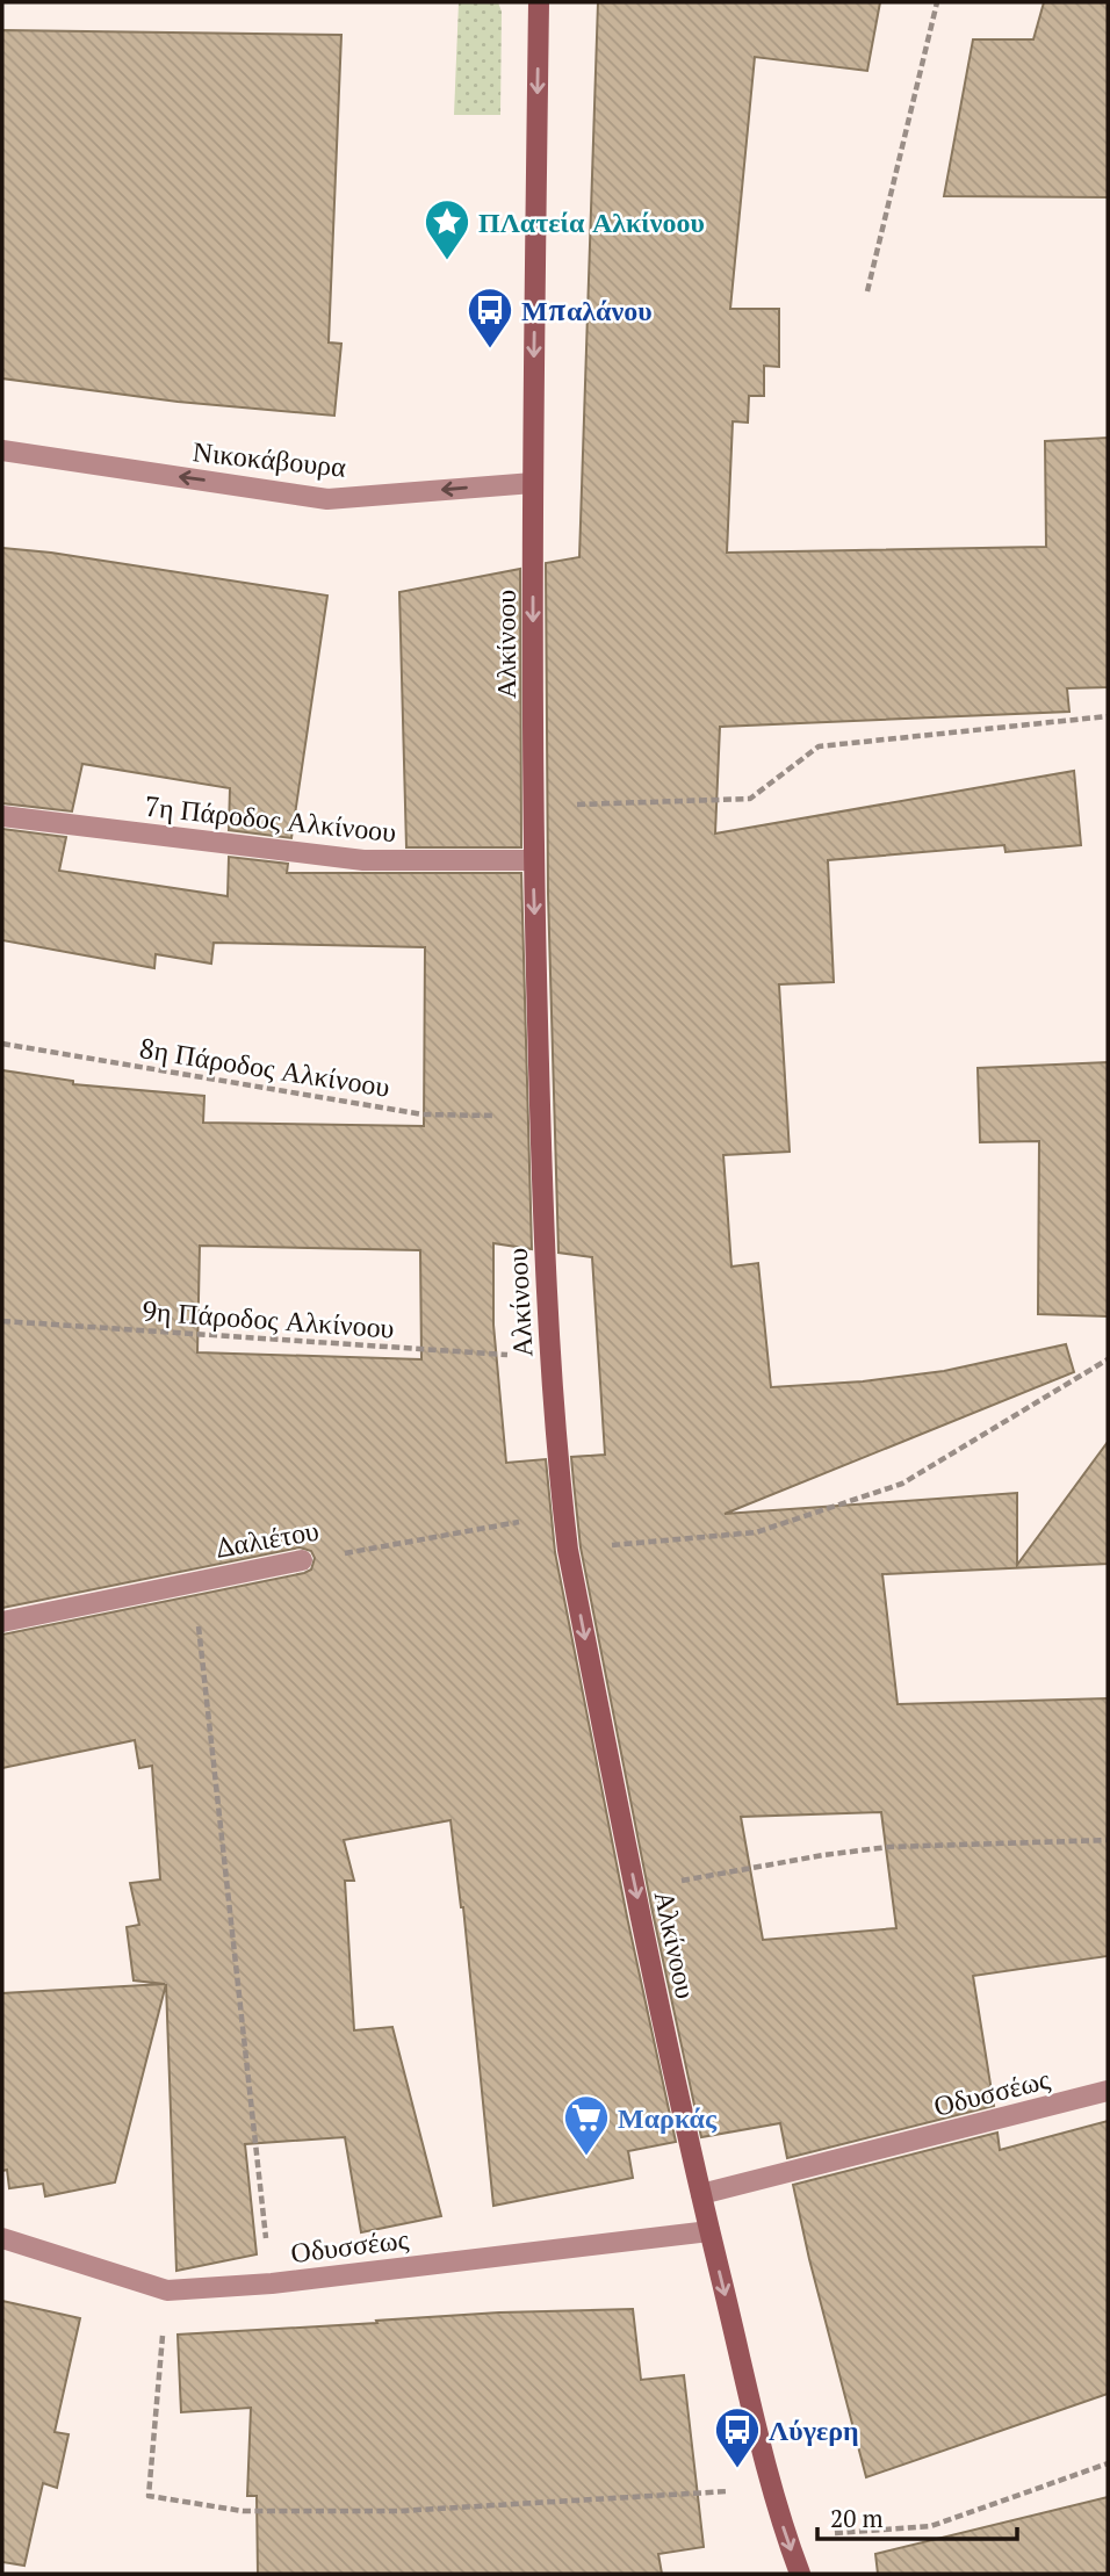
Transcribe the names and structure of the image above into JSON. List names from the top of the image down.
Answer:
{
  "streets": {
    "street": [
      "Νικοκάβουρα",
      "Αλκίνοου",
      "7η Πάροδος Αλκίνοου",
      "Δαλιέτου",
      "Οδυσσέως"
    ],
    "path": ["8η Πάροδος Αλκίνοου", "9η Πάροδος Αλκίνοου"]
  },
  "crossings": [
    ["Νικοκάβουρα", "Αλκίνοου"],
    ["Αλκίνοου", "7η Πάροδος Αλκίνοου"],
    ["Αλκίνοου", "Οδυσσέως"]
  ],
  "one_way": ["Νικοκάβουρα", "Αλκίνοου"],
  "places": {
    "place": ["ΠΛατεία Αλκίνοου"],
    "bus stop": ["Μπαλάνου", "Λύγερη"],
    "supermarket": ["Μαρκάς"]
  },
  "scale_bar": "20 m"
}
